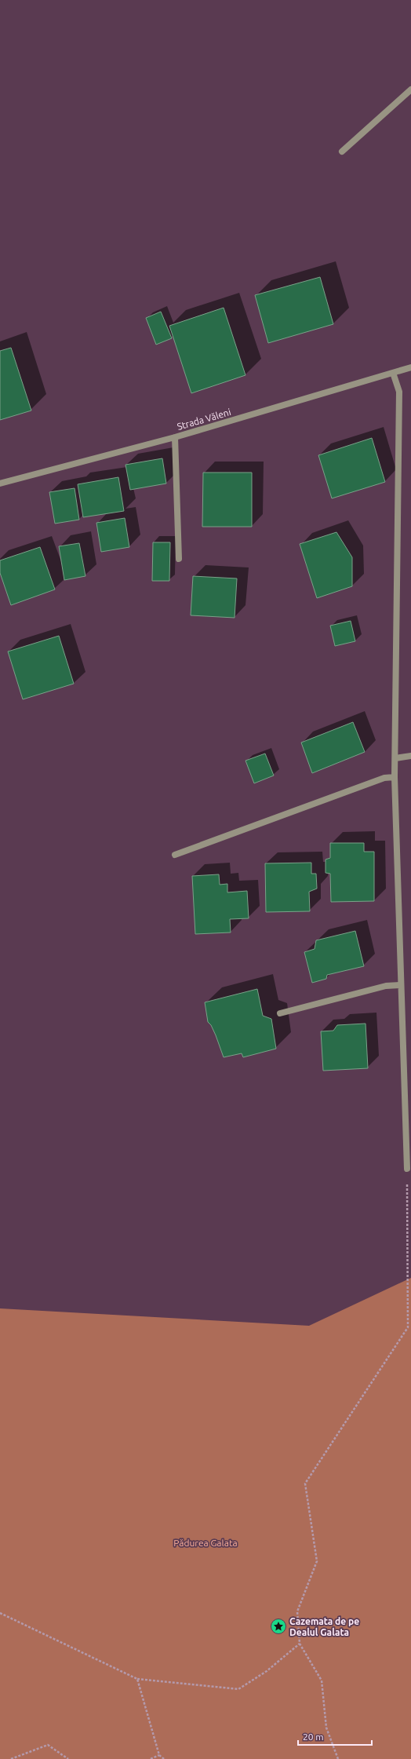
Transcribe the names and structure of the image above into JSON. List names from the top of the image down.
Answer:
{
  "streets": {
    "street": ["Strada Văleni"]
  },
  "parks": ["Pădurea Galata"],
  "places": {
    "place": ["Cazemata de pe Dealul Galata"]
  },
  "scale_bar": "20 m"
}
